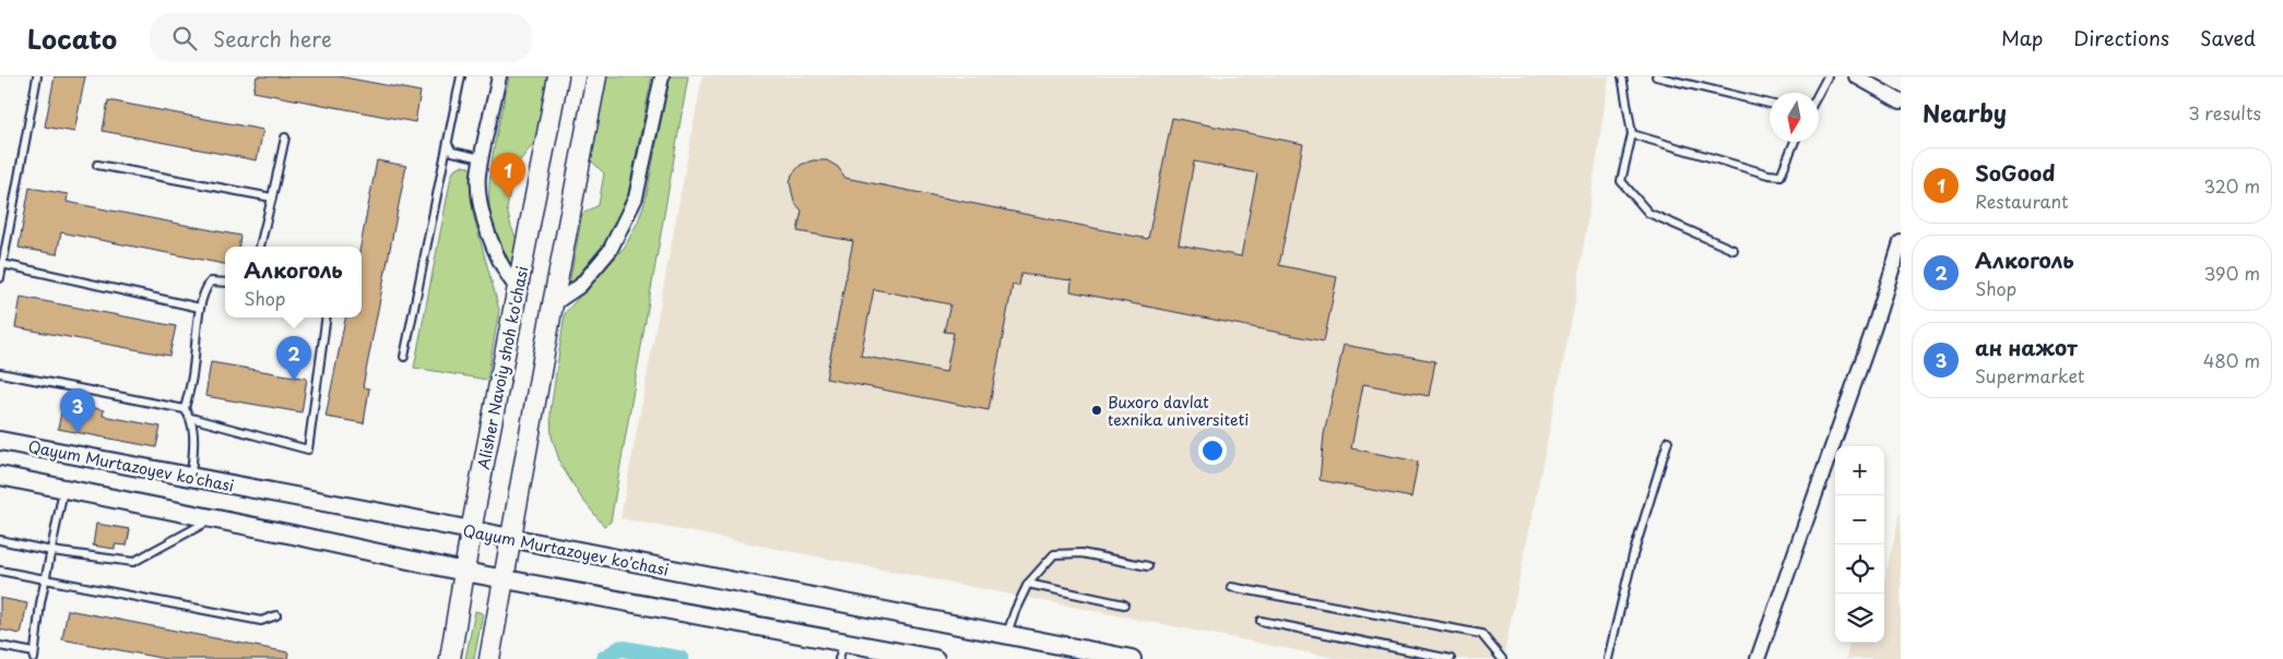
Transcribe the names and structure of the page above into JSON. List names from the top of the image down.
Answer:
{
  "streets": {
    "main road": ["Alisher Navoiy shoh ko'chasi"],
    "street": ["Qayum Murtazoyev ko'chasi"]
  },
  "crossings": [
    ["Alisher Navoiy shoh ko'chasi", "Qayum Murtazoyev ko'chasi"]
  ],
  "places": ["Buxoro davlat texnika universiteti"],
  "north": "bottom",
  "page": {
    "header": "Locato",
    "search": "Search here",
    "nav": ["Map", "Directions", "Saved"],
    "heading": ["Nearby", "3 results"],
    "list": [
      {
        "mark": "1",
        "name": "SoGood",
        "note": "Restaurant",
        "value": "320 m"
      },
      {
        "mark": "2",
        "name": "Алкоголь",
        "note": "Shop",
        "value": "390 m"
      },
      {
        "mark": "3",
        "name": "ан нажот",
        "note": "Supermarket",
        "value": "480 m"
      }
    ],
    "pins": ["1", "2", "3"],
    "popup": ["Алкоголь", "Shop"],
    "map_buttons": ["+", "−"]
  }
}
